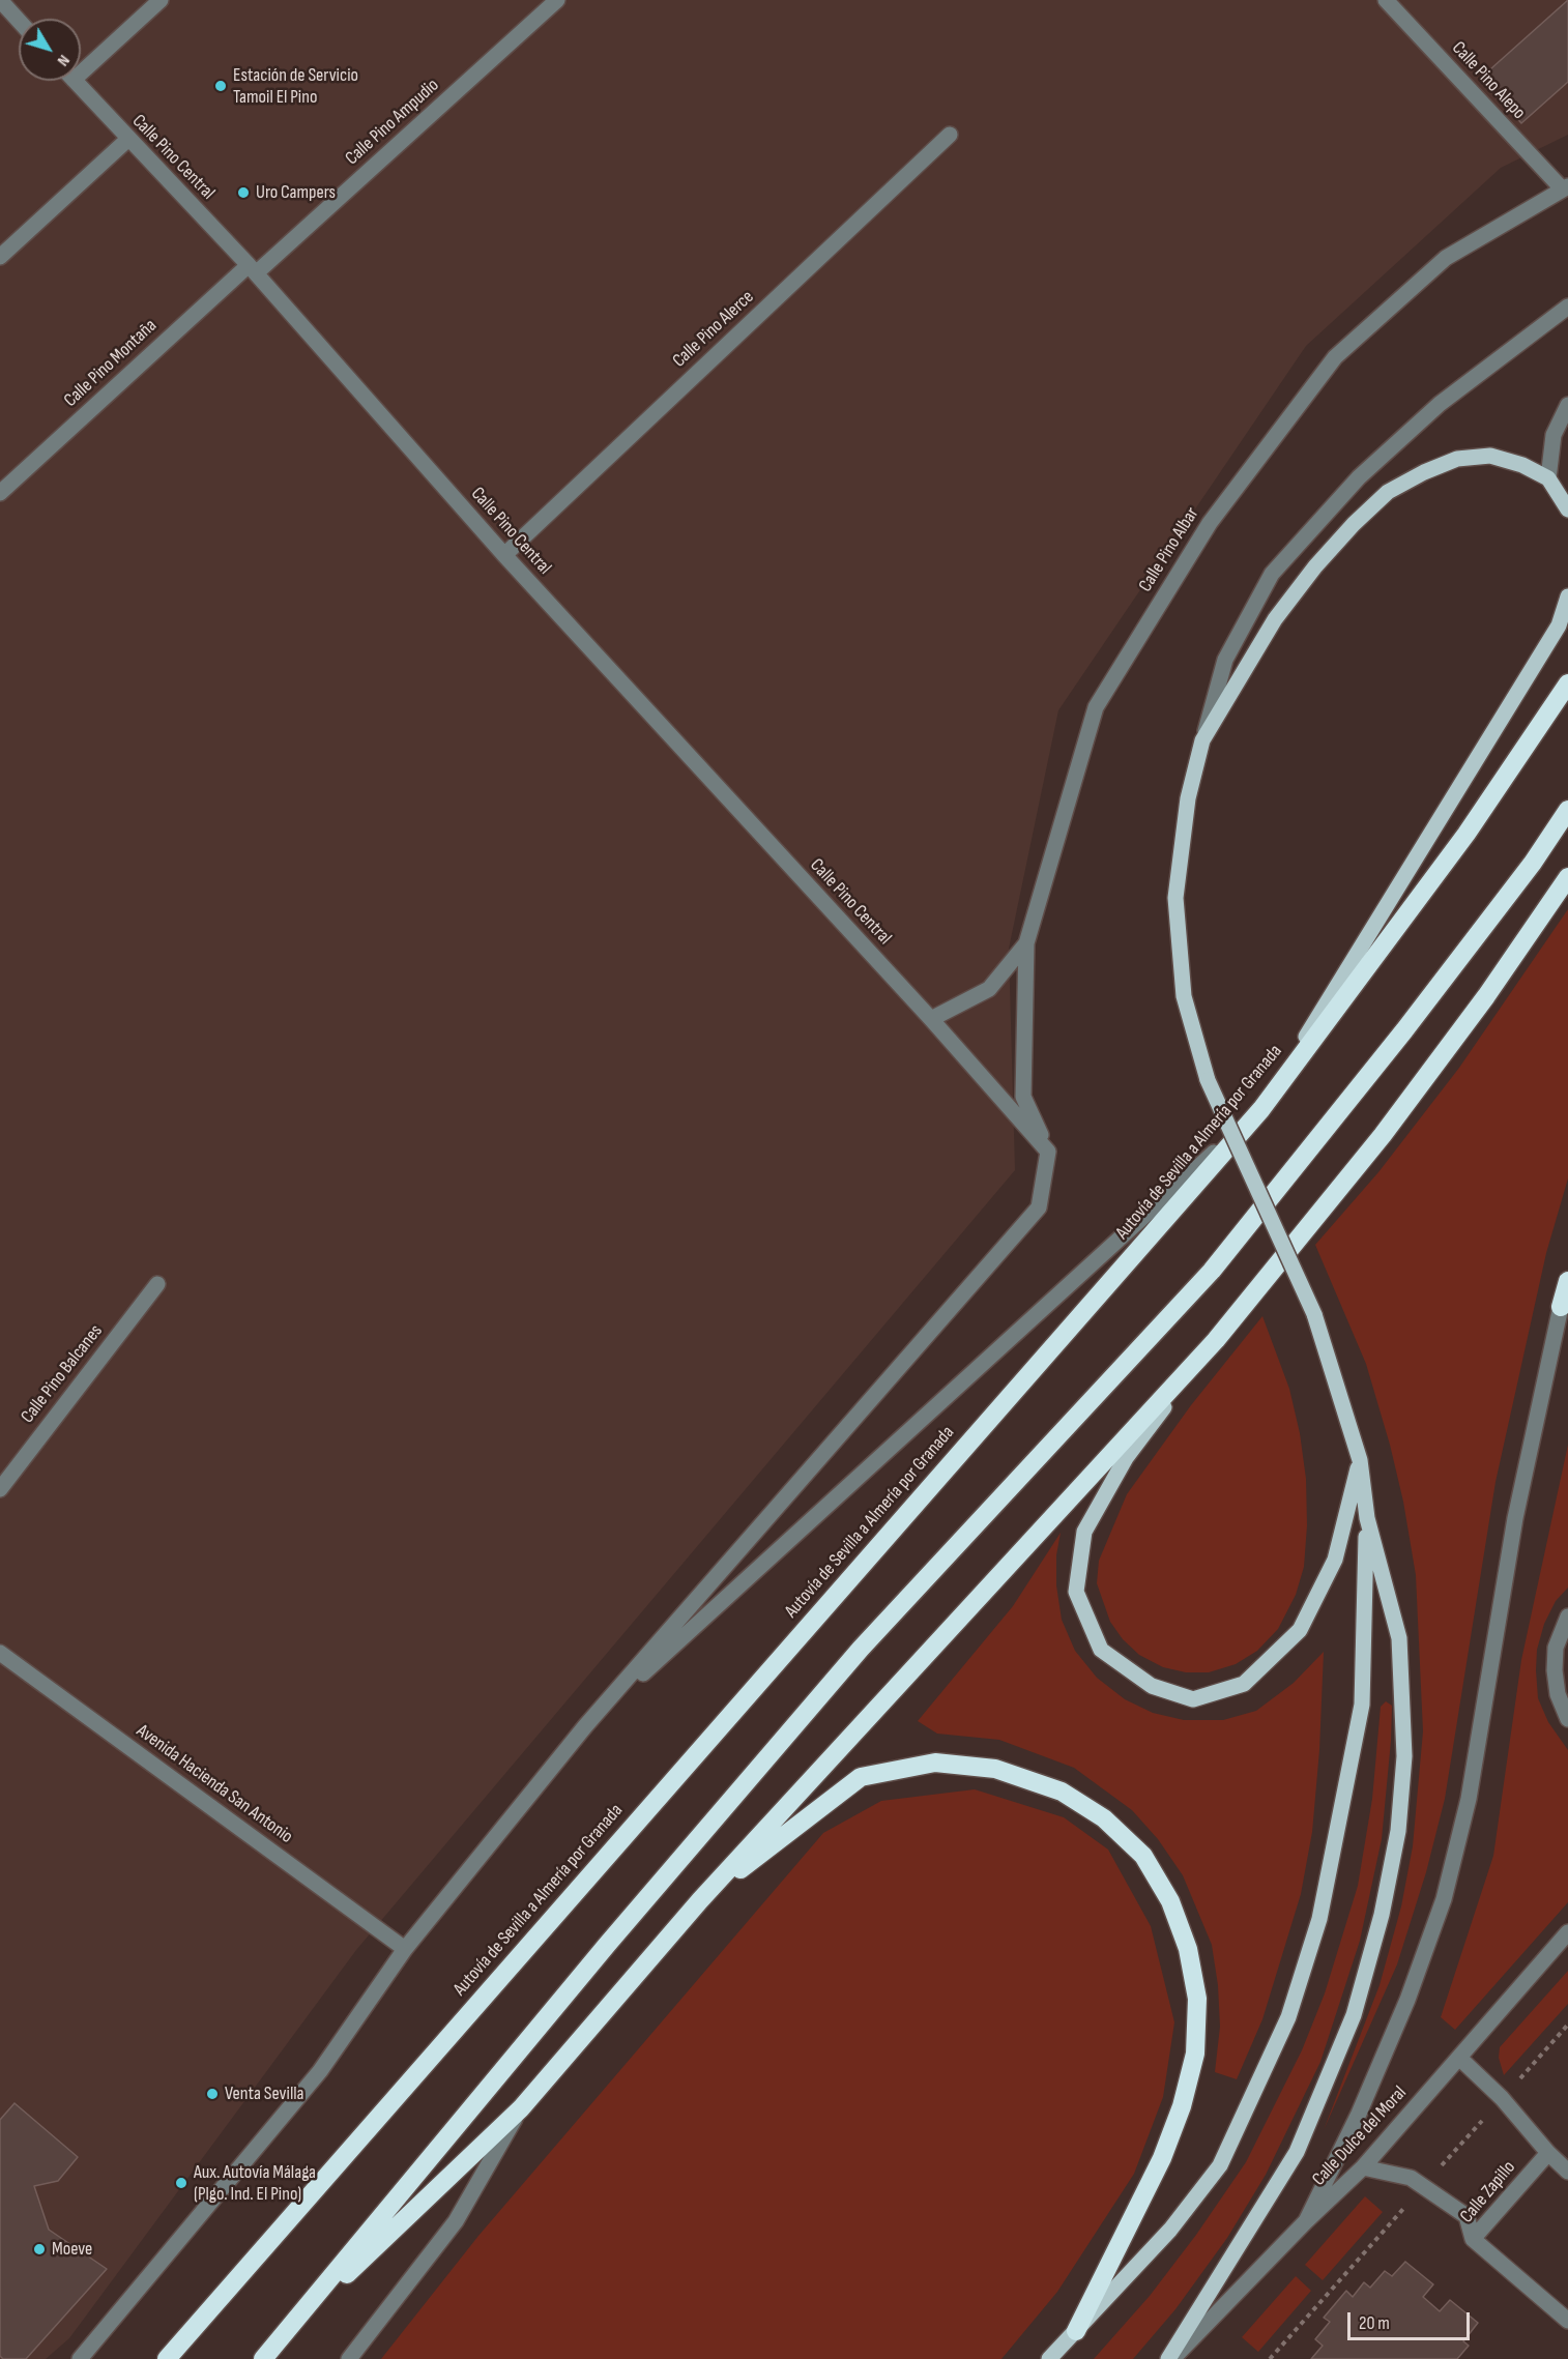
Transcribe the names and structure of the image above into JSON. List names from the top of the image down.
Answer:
{
  "streets": {
    "highway": ["Autovía de Sevilla a Almería por Granada"],
    "street": [
      "Calle Pino Alepo",
      "Calle Pino Ampudio",
      "Calle Pino Central",
      "Calle Pino Alerce",
      "Calle Pino Montaña",
      "Calle Pino Albar",
      "Calle Pino Balcanes",
      "Avenida Hacienda San Antonio",
      "Calle Dulce del Moral",
      "Calle Zapillo"
    ]
  },
  "crossings": [
    ["Calle Pino Alepo", "Calle Pino Albar"],
    ["Calle Pino Ampudio", "Calle Pino Central"],
    ["Calle Pino Ampudio", "Calle Pino Montaña"],
    ["Calle Pino Central", "Calle Pino Alerce"],
    ["Calle Pino Central", "Calle Pino Montaña"],
    ["Calle Pino Central", "Calle Pino Albar"]
  ],
  "places": [
    "Estación de Servicio Tamoil El Pino",
    "Uro Campers",
    "Venta Sevilla",
    "Aux. Autovía Málaga (Plgo. Ind. El Pino)",
    "Moeve"
  ],
  "scale_bar": "20 m",
  "north": "bottom right"
}
